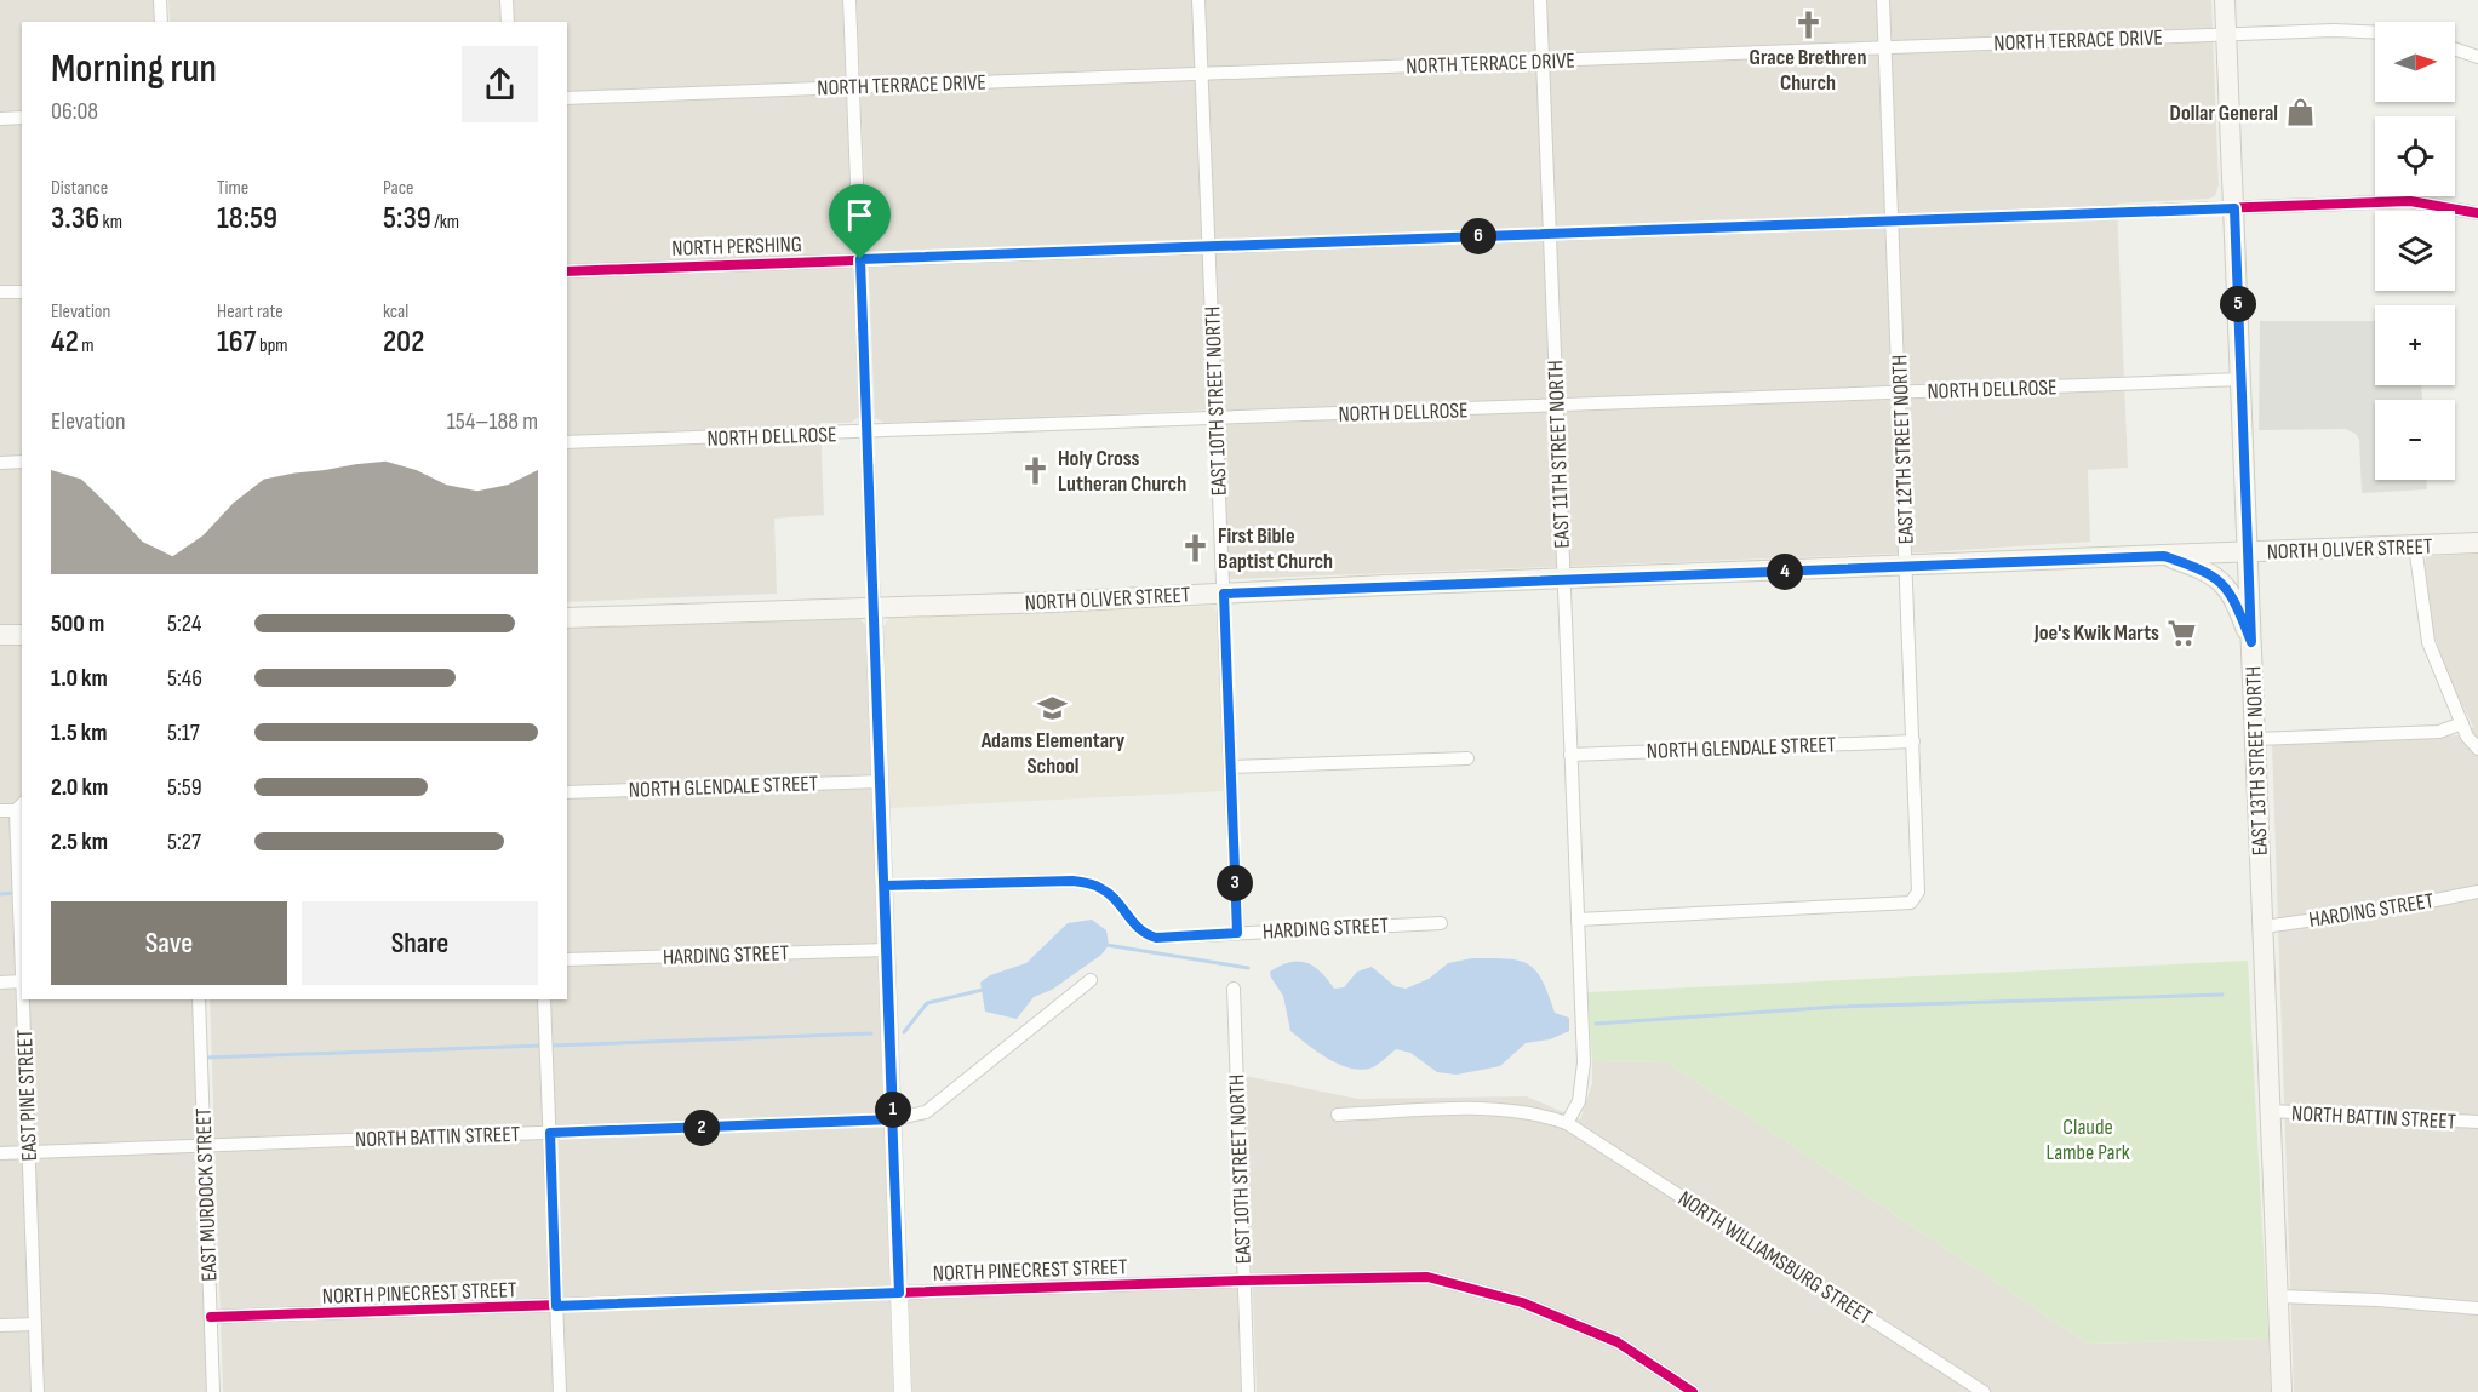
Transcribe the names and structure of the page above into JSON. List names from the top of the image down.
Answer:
{
  "streets": {
    "main road": ["NORTH OLIVER STREET", "EAST 13TH STREET NORTH"],
    "street": [
      "NORTH TERRACE DRIVE",
      "NORTH PERSHING",
      "NORTH DELLROSE",
      "EAST 10TH STREET NORTH",
      "EAST 12TH STREET NORTH",
      "EAST 11TH STREET NORTH",
      "NORTH GLENDALE STREET",
      "HARDING STREET",
      "EAST PINE STREET",
      "NORTH BATTIN STREET",
      "EAST MURDOCK STREET",
      "NORTH WILLIAMSBURG STREET",
      "NORTH PINECREST STREET"
    ]
  },
  "crossings": [
    ["NORTH TERRACE DRIVE", "EAST 10TH STREET NORTH"],
    ["NORTH TERRACE DRIVE", "EAST 12TH STREET NORTH"],
    ["NORTH TERRACE DRIVE", "EAST 11TH STREET NORTH"],
    ["NORTH TERRACE DRIVE", "EAST 13TH STREET NORTH"],
    ["NORTH PERSHING", "EAST 10TH STREET NORTH"],
    ["NORTH PERSHING", "EAST 12TH STREET NORTH"],
    ["NORTH PERSHING", "EAST 11TH STREET NORTH"],
    ["NORTH PERSHING", "EAST 13TH STREET NORTH"],
    ["NORTH DELLROSE", "EAST 10TH STREET NORTH"],
    ["NORTH DELLROSE", "EAST 12TH STREET NORTH"],
    ["NORTH DELLROSE", "EAST 11TH STREET NORTH"],
    ["NORTH DELLROSE", "EAST 13TH STREET NORTH"],
    ["EAST 10TH STREET NORTH", "NORTH OLIVER STREET"],
    ["EAST 10TH STREET NORTH", "HARDING STREET"],
    ["EAST 10TH STREET NORTH", "NORTH PINECREST STREET"],
    ["EAST 12TH STREET NORTH", "EAST 11TH STREET NORTH"],
    ["EAST 12TH STREET NORTH", "NORTH OLIVER STREET"],
    ["EAST 12TH STREET NORTH", "NORTH GLENDALE STREET"],
    ["EAST 11TH STREET NORTH", "NORTH OLIVER STREET"],
    ["EAST 11TH STREET NORTH", "NORTH GLENDALE STREET"],
    ["EAST 11TH STREET NORTH", "NORTH WILLIAMSBURG STREET"],
    ["NORTH OLIVER STREET", "EAST 13TH STREET NORTH"],
    ["EAST 13TH STREET NORTH", "HARDING STREET"],
    ["EAST 13TH STREET NORTH", "NORTH BATTIN STREET"],
    ["EAST PINE STREET", "NORTH BATTIN STREET"],
    ["NORTH BATTIN STREET", "EAST MURDOCK STREET"],
    ["EAST MURDOCK STREET", "NORTH PINECREST STREET"]
  ],
  "parks": ["Claude Lambe Park"],
  "places": {
    "church": ["Grace Brethren Church", "Holy Cross Lutheran Church", "First Bible Baptist Church"],
    "shop": ["Dollar General"],
    "supermarket": ["Joe's Kwik Marts"],
    "school or university": ["Adams Elementary School"]
  },
  "north": "right",
  "page": {
    "map_buttons": ["+", "−"],
    "heading": ["Morning run", "06:08"],
    "stats": [
      ["Distance", "3.36 km"],
      ["Time", "18:59"],
      ["Pace", "5:39 /km"],
      ["Elevation", "42 m"],
      ["Heart rate", "167 bpm"],
      ["kcal", "202"]
    ],
    "pins": [
      "6",
      "5",
      "4",
      "3",
      "1",
      "2"
    ],
    "chart": ["Elevation", "154–188 m"],
    "list": [
      {
        "name": "500 m",
        "note": "5:24"
      },
      {
        "name": "1.0 km",
        "note": "5:46"
      },
      {
        "name": "1.5 km",
        "note": "5:17"
      },
      {
        "name": "2.0 km",
        "note": "5:59"
      },
      {
        "name": "2.5 km",
        "note": "5:27"
      }
    ],
    "buttons": ["Save", "Share"]
  }
}
